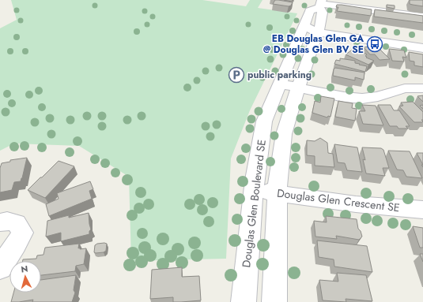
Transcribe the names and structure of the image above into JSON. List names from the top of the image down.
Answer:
{
  "streets": {
    "street": ["Douglas Glen Crescent SE", "Douglas Glen Boulevard SE"]
  },
  "crossings": [
    ["Douglas Glen Crescent SE", "Douglas Glen Boulevard SE"]
  ],
  "places": {
    "bus stop": ["EB Douglas Glen GA @ Douglas Glen BV SE"],
    "parking": ["public parking"]
  },
  "north": "top"
}
